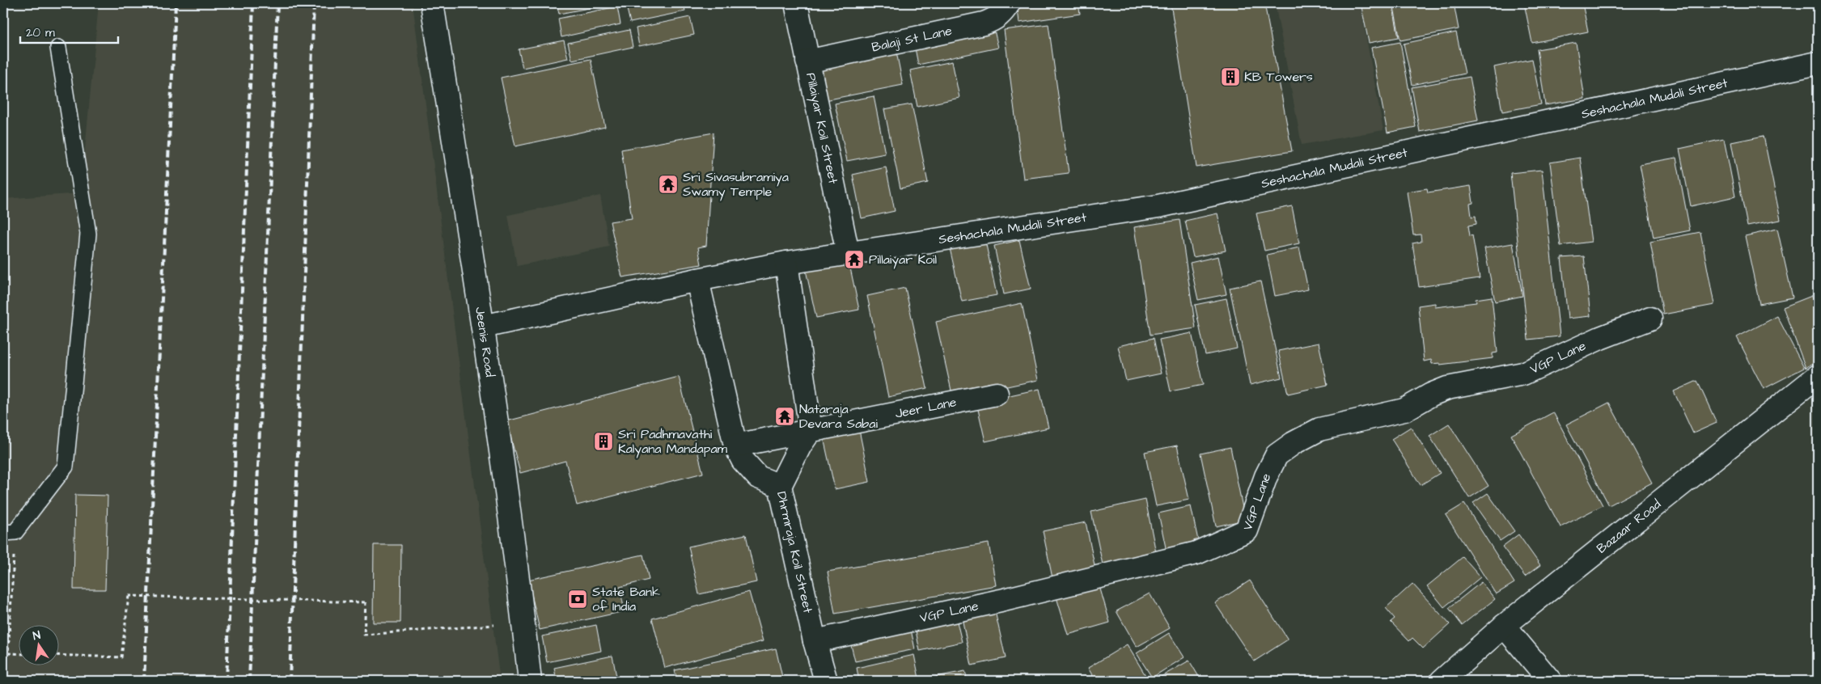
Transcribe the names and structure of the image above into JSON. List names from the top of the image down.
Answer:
{
  "streets": {
    "street": [
      "Balaji St Lane",
      "Seshachala Mudali Street",
      "Pillaiyar Koil Street",
      "Jeenis Road",
      "VGP Lane",
      "Jeer Lane",
      "Bazaar Road",
      "Dhrmraja Koil Street"
    ]
  },
  "crossings": [
    ["Balaji St Lane", "Pillaiyar Koil Street"],
    ["Seshachala Mudali Street", "Pillaiyar Koil Street"],
    ["Seshachala Mudali Street", "Jeenis Road"],
    ["Seshachala Mudali Street", "Dhrmraja Koil Street"],
    ["VGP Lane", "Dhrmraja Koil Street"],
    ["Jeer Lane", "Dhrmraja Koil Street"]
  ],
  "places": {
    "building": ["KB Towers", "Sri Padhmavathi Kalyana Mandapam"],
    "temple": ["Sri Sivasubramiya Swamy Temple", "Pillaiyar Koil", "Nataraja Devara Sabai"],
    "bank": ["State Bank of India"]
  },
  "scale_bar": "20 m",
  "north": "top"
}
